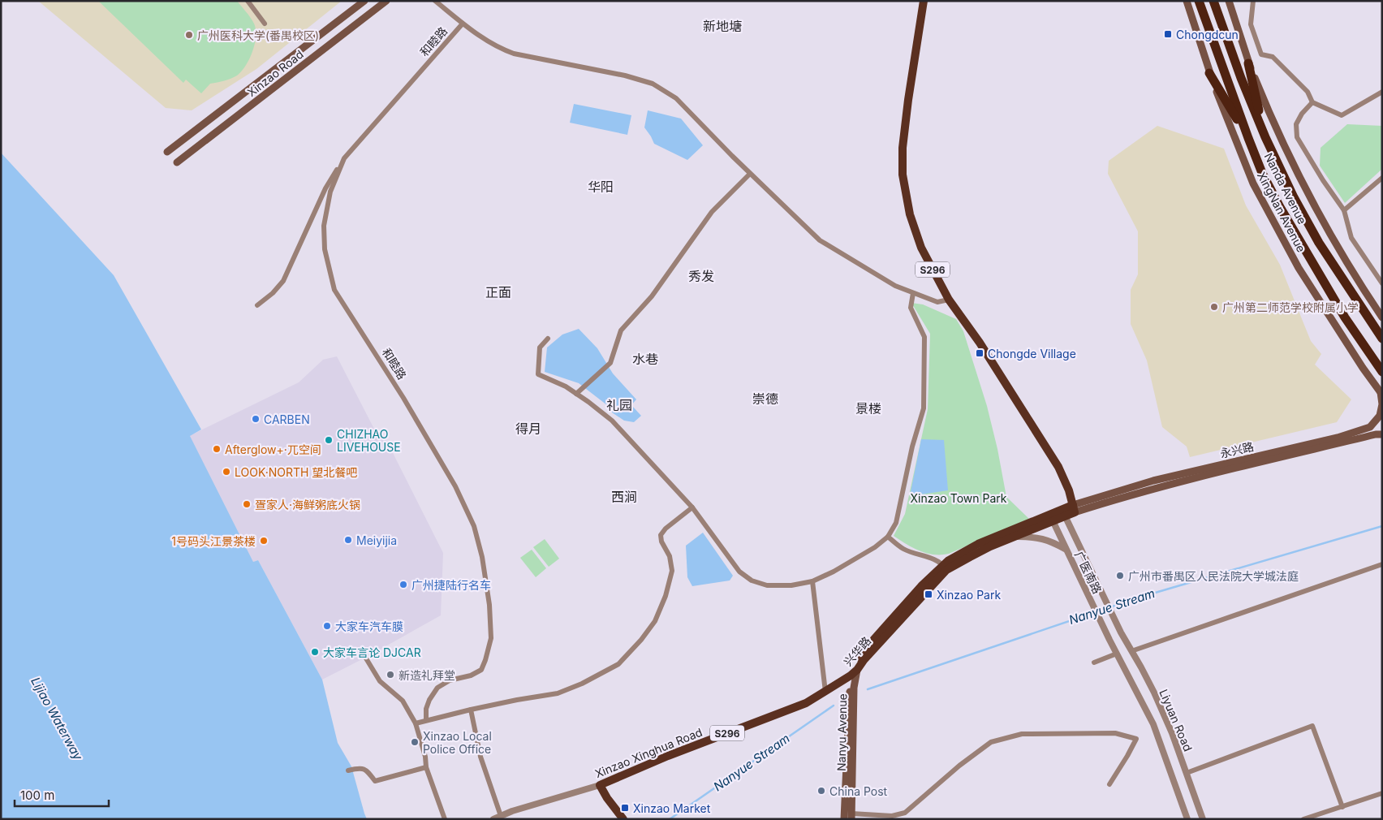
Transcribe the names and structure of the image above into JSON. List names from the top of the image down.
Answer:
{
  "streets": {
    "highway": ["Nanda Avenue"],
    "main road": [
      "Xinzao Road",
      "XingNan Avenue",
      "S296",
      "永兴路",
      "兴华路",
      "Nanyu Avenue",
      "Xinzao Xinghua Road"
    ],
    "street": ["和睦路", "广医南路", "Liyuan Road"]
  },
  "crossings": [
    ["XingNan Avenue", "永兴路"],
    ["S296", "永兴路"],
    ["S296", "兴华路"],
    ["永兴路", "兴华路"],
    ["广医南路", "兴华路"],
    ["广医南路", "Liyuan Road"],
    ["兴华路", "Nanyu Avenue"],
    ["兴华路", "Xinzao Xinghua Road"],
    ["Nanyu Avenue", "Xinzao Xinghua Road"]
  ],
  "districts": [
    "新地塘",
    "华阳",
    "秀发",
    "正面",
    "水巷",
    "崇德",
    "礼园",
    "景楼",
    "得月",
    "西涧"
  ],
  "water": ["Nanyue Stream", "Lijiao Waterway"],
  "parks": ["Xinzao Town Park"],
  "places": {
    "transit": [
      "Chongdcun",
      "Chongde Village",
      "Xinzao Park",
      "Xinzao Market"
    ],
    "other": [
      "广州医科大学(番禺校区)",
      "广州第二师范学校附属小学",
      "CARBEN",
      "CHIZHAO LIVEHOUSE",
      "Afterglow+·兀空间",
      "LOOK·NORTH 望北餐吧",
      "疍家人·海鲜粥底火锅",
      "Meiyijia",
      "1号码头江景茶楼",
      "广州市番禺区人民法院大学城法庭",
      "广州捷陆行名车",
      "大家车汽车膜",
      "大家车言论 DJCAR",
      "新造礼拜堂",
      "Xinzao Local Police Office",
      "China Post"
    ]
  },
  "scale_bar": "100 m"
}
